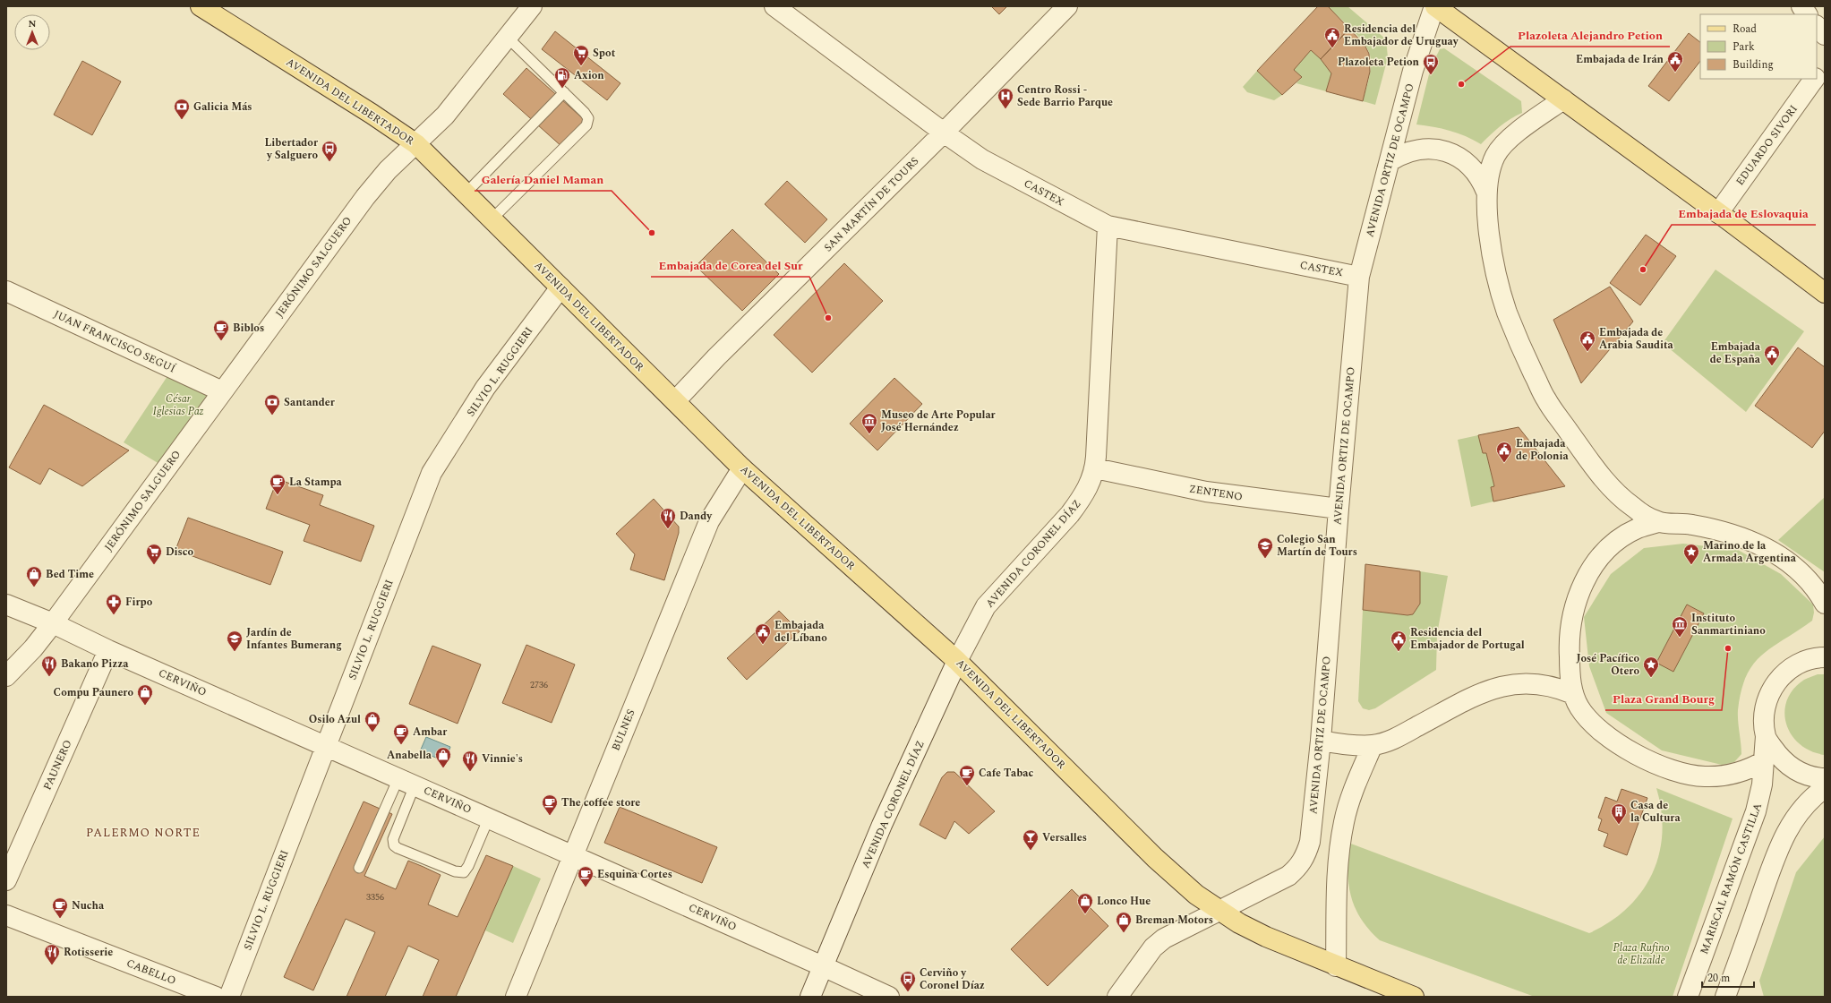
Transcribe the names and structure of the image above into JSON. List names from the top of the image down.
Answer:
{
  "streets": {
    "main road": ["AVENIDA DEL LIBERTADOR"],
    "street": [
      "EDUARDO SIVORI",
      "AVENIDA ORTIZ DE OCAMPO",
      "CASTEX",
      "SAN MARTÍN DE TOURS",
      "JERÓNIMO SALGUERO",
      "JUAN FRANCISCO SEGUÍ",
      "SILVIO L. RUGGIERI",
      "ZENTENO",
      "AVENIDA CORONEL DÍAZ",
      "CERVIÑO",
      "BULNES",
      "PAUNERO",
      "MARISCAL RAMÓN CASTILLA",
      "CABELLO"
    ]
  },
  "crossings": [
    ["AVENIDA DEL LIBERTADOR", "AVENIDA ORTIZ DE OCAMPO"],
    ["AVENIDA DEL LIBERTADOR", "SAN MARTÍN DE TOURS"],
    ["AVENIDA DEL LIBERTADOR", "JERÓNIMO SALGUERO"],
    ["AVENIDA DEL LIBERTADOR", "SILVIO L. RUGGIERI"],
    ["AVENIDA DEL LIBERTADOR", "AVENIDA CORONEL DÍAZ"],
    ["AVENIDA DEL LIBERTADOR", "BULNES"],
    ["AVENIDA ORTIZ DE OCAMPO", "CASTEX"],
    ["AVENIDA ORTIZ DE OCAMPO", "ZENTENO"],
    ["CASTEX", "SAN MARTÍN DE TOURS"],
    ["CASTEX", "AVENIDA CORONEL DÍAZ"],
    ["JERÓNIMO SALGUERO", "JUAN FRANCISCO SEGUÍ"],
    ["JERÓNIMO SALGUERO", "CERVIÑO"],
    ["SILVIO L. RUGGIERI", "CERVIÑO"],
    ["ZENTENO", "AVENIDA CORONEL DÍAZ"],
    ["AVENIDA CORONEL DÍAZ", "CERVIÑO"],
    ["CERVIÑO", "BULNES"],
    ["CERVIÑO", "PAUNERO"]
  ],
  "districts": ["PALERMO NORTE"],
  "parks": ["César Iglesias Paz", "Plaza Rufino de Elizalde"],
  "places": {
    "public building": [
      "Residencia del Embajador de Uruguay",
      "Embajada de Irán",
      "Embajada de Arabia Saudita",
      "Embajada de España",
      "Embajada de Polonia",
      "Embajada del Líbano",
      "Residencia del Embajador de Portugal"
    ],
    "supermarket": ["Spot", "Disco"],
    "bus stop": ["Plazoleta Petion", "Libertador y Salguero", "Cerviño y Coronel Díaz"],
    "other": [
      "Plazoleta Alejandro Petion",
      "Galería Daniel Maman",
      "Embajada de Eslovaquia",
      "Embajada de Corea del Sur",
      "Plaza Grand Bourg"
    ],
    "fuel station": ["Axion"],
    "hospital": ["Centro Rossi - Sede Barrio Parque"],
    "bank": ["Galicia Más", "Santander"],
    "cafe": [
      "Biblos",
      "La Stampa",
      "Ambar",
      "Cafe Tabac",
      "The coffee store",
      "Esquina Cortes",
      "Nucha"
    ],
    "museum": ["Museo de Arte Popular José Hernández", "Instituto Sanmartiniano"],
    "restaurant": [
      "Dandy",
      "Bakano Pizza",
      "Vinnie's",
      "Rotisserie"
    ],
    "school or university": ["Colegio San Martín de Tours", "Jardín de Infantes Bumerang"],
    "place": ["Marino de la Armada Argentina", "José Pacífico Otero"],
    "shop": [
      "Bed Time",
      "Compu Paunero",
      "Osilo Azul",
      "Anabella",
      "Lonco Hue",
      "Breman Motors"
    ],
    "pharmacy": ["Firpo"],
    "building": ["Casa de la Cultura"],
    "bar": ["Versalles"]
  },
  "house_numbers": ["2736", "3356"],
  "legend": ["Road", "Park", "Building"],
  "scale_bar": "20 m",
  "north": "top"
}
